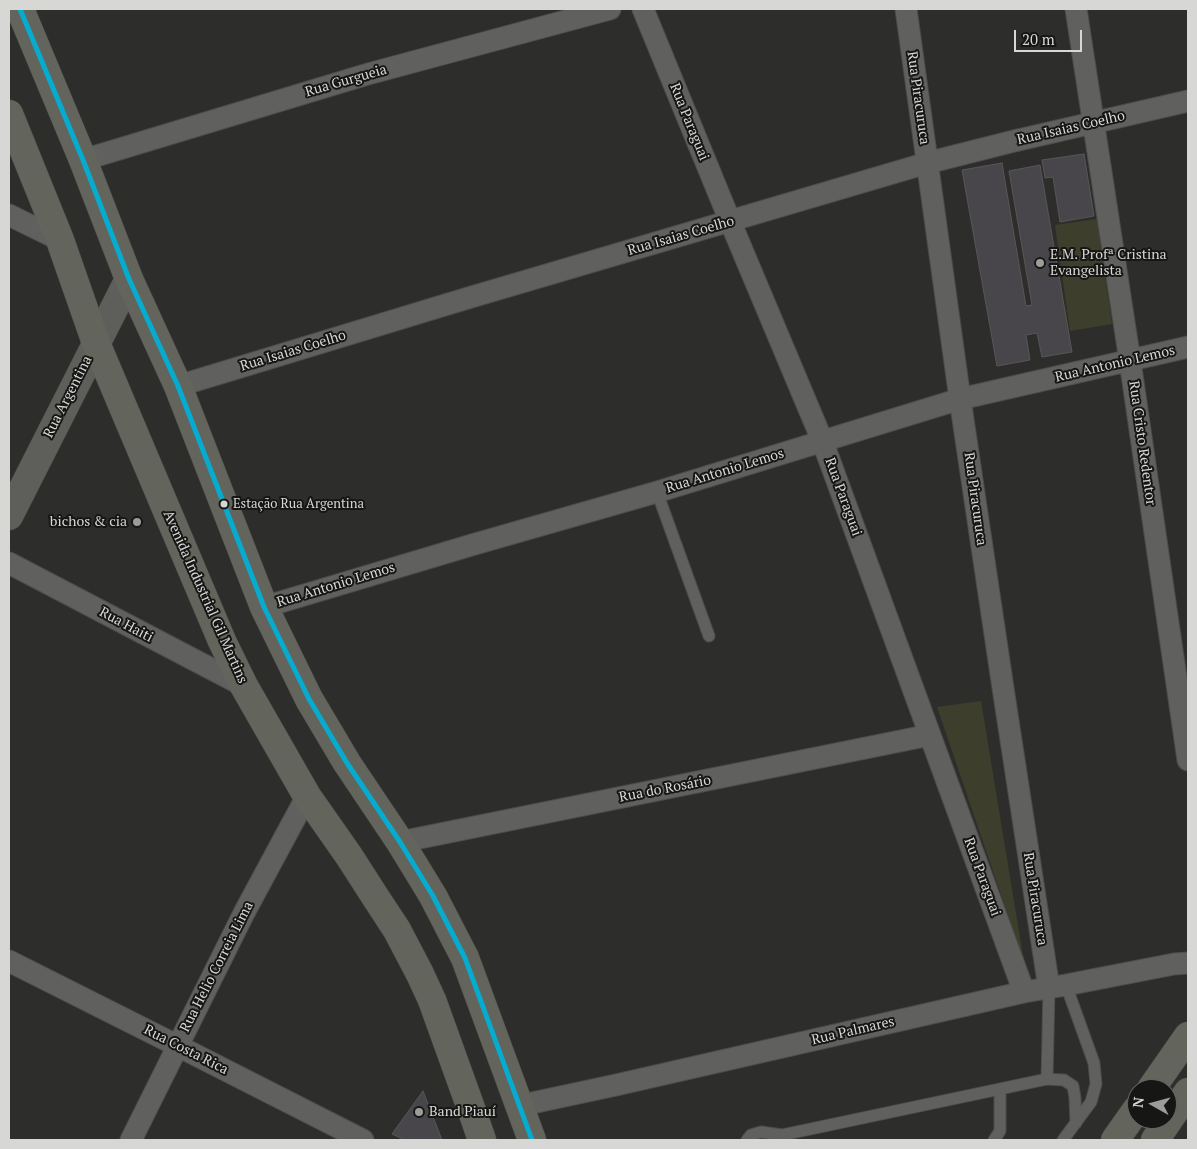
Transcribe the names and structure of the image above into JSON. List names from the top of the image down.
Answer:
{
  "streets": {
    "main road": ["Avenida Industrial Gil Martins"],
    "street": [
      "Rua Gurgueia",
      "Rua Piracuruca",
      "Rua Paraguai",
      "Rua Isaias Coelho",
      "Rua Antonio Lemos",
      "Rua Argentina",
      "Rua Cristo Redentor",
      "Rua Haiti",
      "Rua do Rosário",
      "Rua Helio Correia Lima",
      "Rua Palmares",
      "Rua Costa Rica"
    ]
  },
  "crossings": [
    ["Rua Piracuruca", "Rua Isaias Coelho"],
    ["Rua Piracuruca", "Rua Antonio Lemos"],
    ["Rua Piracuruca", "Rua Palmares"],
    ["Rua Paraguai", "Rua Isaias Coelho"],
    ["Rua Paraguai", "Rua Antonio Lemos"],
    ["Rua Paraguai", "Rua do Rosário"],
    ["Rua Paraguai", "Rua Palmares"],
    ["Rua Isaias Coelho", "Rua Cristo Redentor"],
    ["Rua Antonio Lemos", "Rua Cristo Redentor"],
    ["Rua Argentina", "Avenida Industrial Gil Martins"],
    ["Avenida Industrial Gil Martins", "Rua Haiti"],
    ["Avenida Industrial Gil Martins", "Rua Helio Correia Lima"],
    ["Rua Helio Correia Lima", "Rua Costa Rica"]
  ],
  "places": [
    "E.M. Profª Cristina Evangelista",
    "Estação Rua Argentina",
    "bichos & cia",
    "Band Piauí"
  ],
  "scale_bar": "20 m",
  "north": "left"
}
